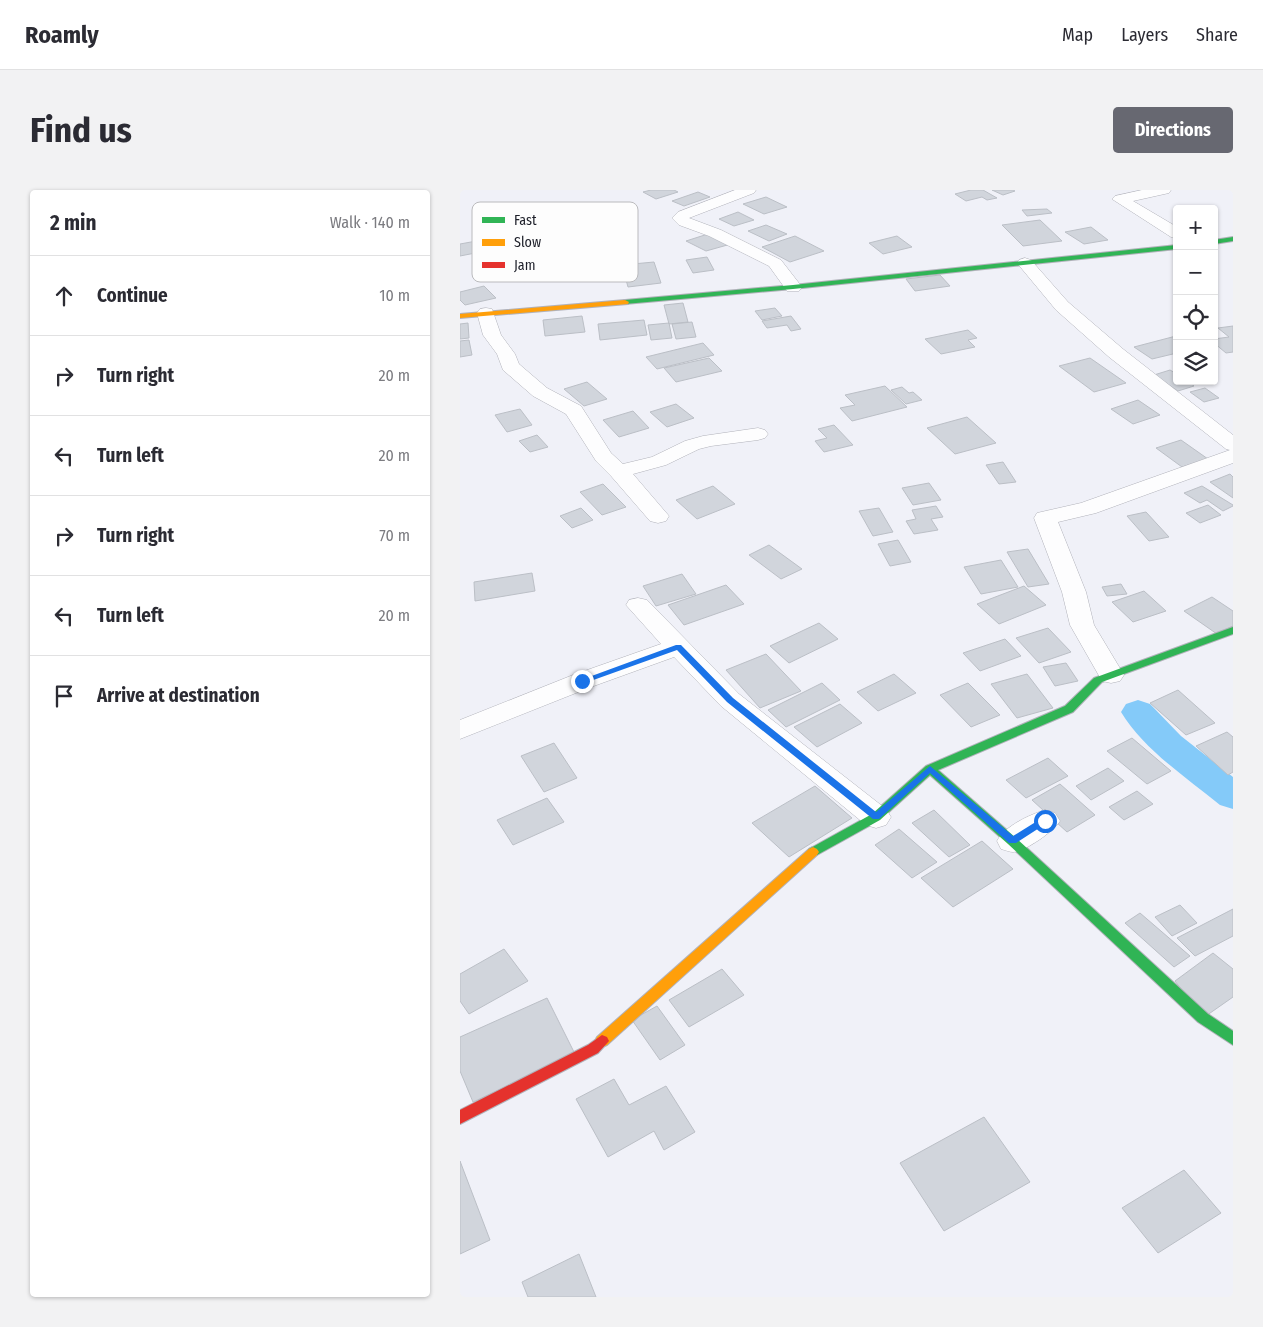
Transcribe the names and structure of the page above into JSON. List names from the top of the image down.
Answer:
{
  "legend": ["Fast", "Slow", "Jam"],
  "page": {
    "header": "Roamly",
    "nav": ["Map", "Layers", "Share"],
    "buttons": "Directions",
    "title": "Find us",
    "heading": ["2 min", "Walk · 140 m"],
    "map_buttons": ["+", "−"],
    "list": [
      ["Continue", "10 m"],
      ["Turn right", "20 m"],
      ["Turn left", "20 m"],
      ["Turn right", "70 m"],
      ["Turn left", "20 m"],
      "Arrive at destination"
    ]
  }
}
